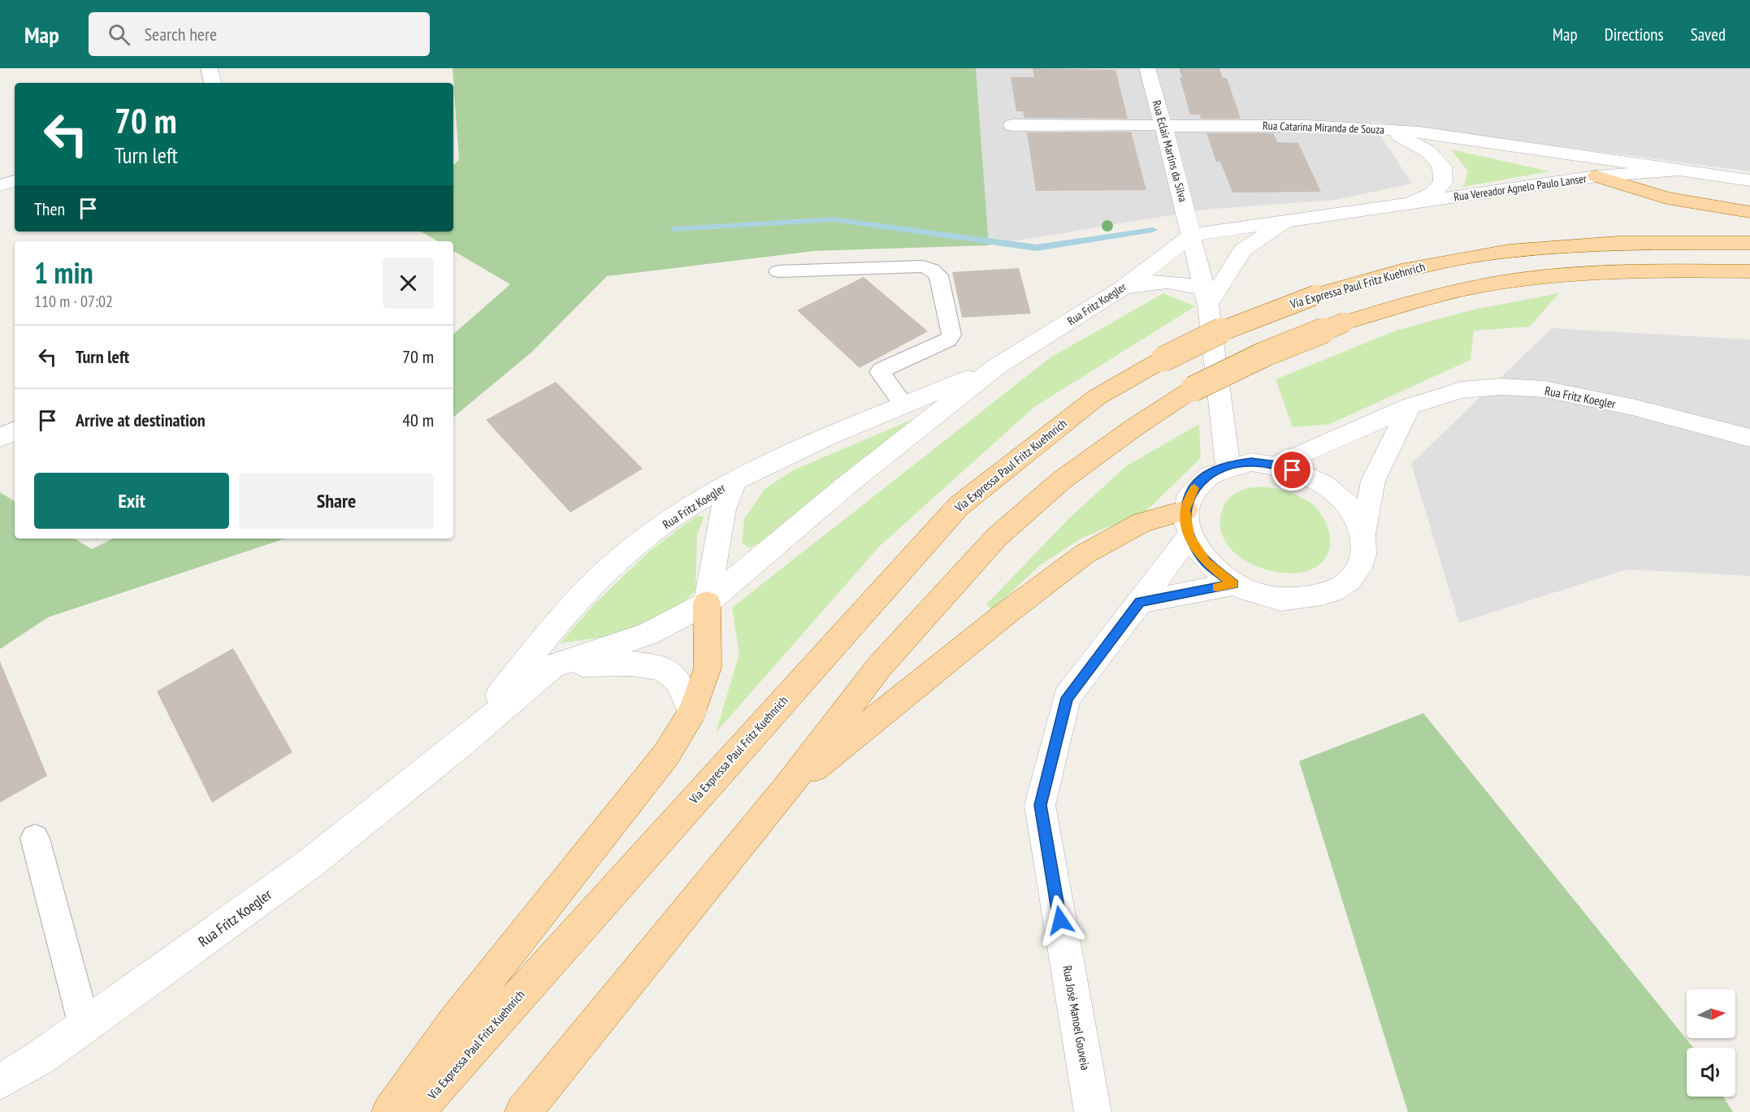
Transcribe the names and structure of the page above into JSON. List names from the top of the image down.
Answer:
{
  "streets": {
    "main road": ["Via Expressa Paul Fritz Kuehnrich"],
    "street": [
      "Rua Catarina Miranda de Souza",
      "Rua Eclair Martins da Silva",
      "Rua Vereador Agnelo Paulo Lanser",
      "Rua Fritz Koegler",
      "Rua José Manoel Gouveia"
    ]
  },
  "crossings": [
    ["Rua Catarina Miranda de Souza", "Rua Eclair Martins da Silva"],
    ["Rua Catarina Miranda de Souza", "Rua Vereador Agnelo Paulo Lanser"],
    ["Rua Eclair Martins da Silva", "Rua Vereador Agnelo Paulo Lanser"],
    ["Rua Eclair Martins da Silva", "Rua Fritz Koegler"],
    ["Rua Eclair Martins da Silva", "Rua José Manoel Gouveia"],
    ["Rua Vereador Agnelo Paulo Lanser", "Rua Fritz Koegler"],
    ["Rua Fritz Koegler", "Rua José Manoel Gouveia"]
  ],
  "north": "right",
  "page": {
    "header": "Map",
    "search": "Search here",
    "nav": ["Map", "Directions", "Saved"],
    "turn": ["70 m", "Turn left"],
    "then": "Then",
    "heading": ["1 min", "110 m · 07:02"],
    "list": [
      {
        "name": "Turn left",
        "value": "70 m"
      },
      {
        "name": "Arrive at destination",
        "value": "40 m"
      }
    ],
    "buttons": ["Exit", "Share"]
  }
}
